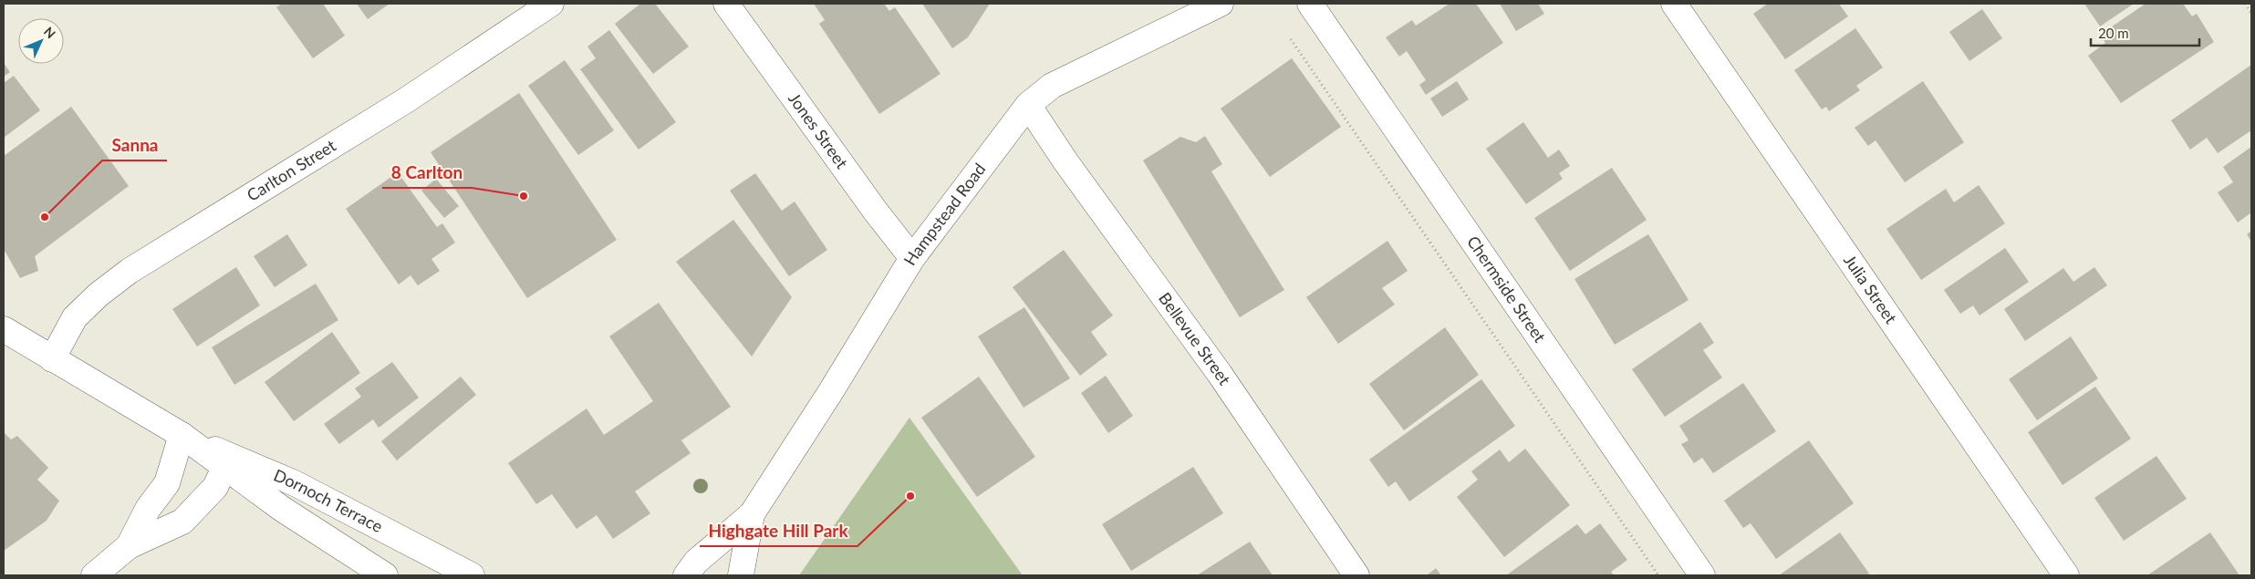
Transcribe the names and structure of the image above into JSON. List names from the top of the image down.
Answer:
{
  "streets": {
    "street": [
      "Jones Street",
      "Carlton Street",
      "Hampstead Road",
      "Chermside Street",
      "Julia Street",
      "Bellevue Street",
      "Dornoch Terrace"
    ]
  },
  "crossings": [
    ["Jones Street", "Hampstead Road"],
    ["Carlton Street", "Dornoch Terrace"],
    ["Hampstead Road", "Bellevue Street"]
  ],
  "places": ["8 Carlton", "Sanna", "Highgate Hill Park"],
  "scale_bar": "20 m",
  "north": "top right"
}
